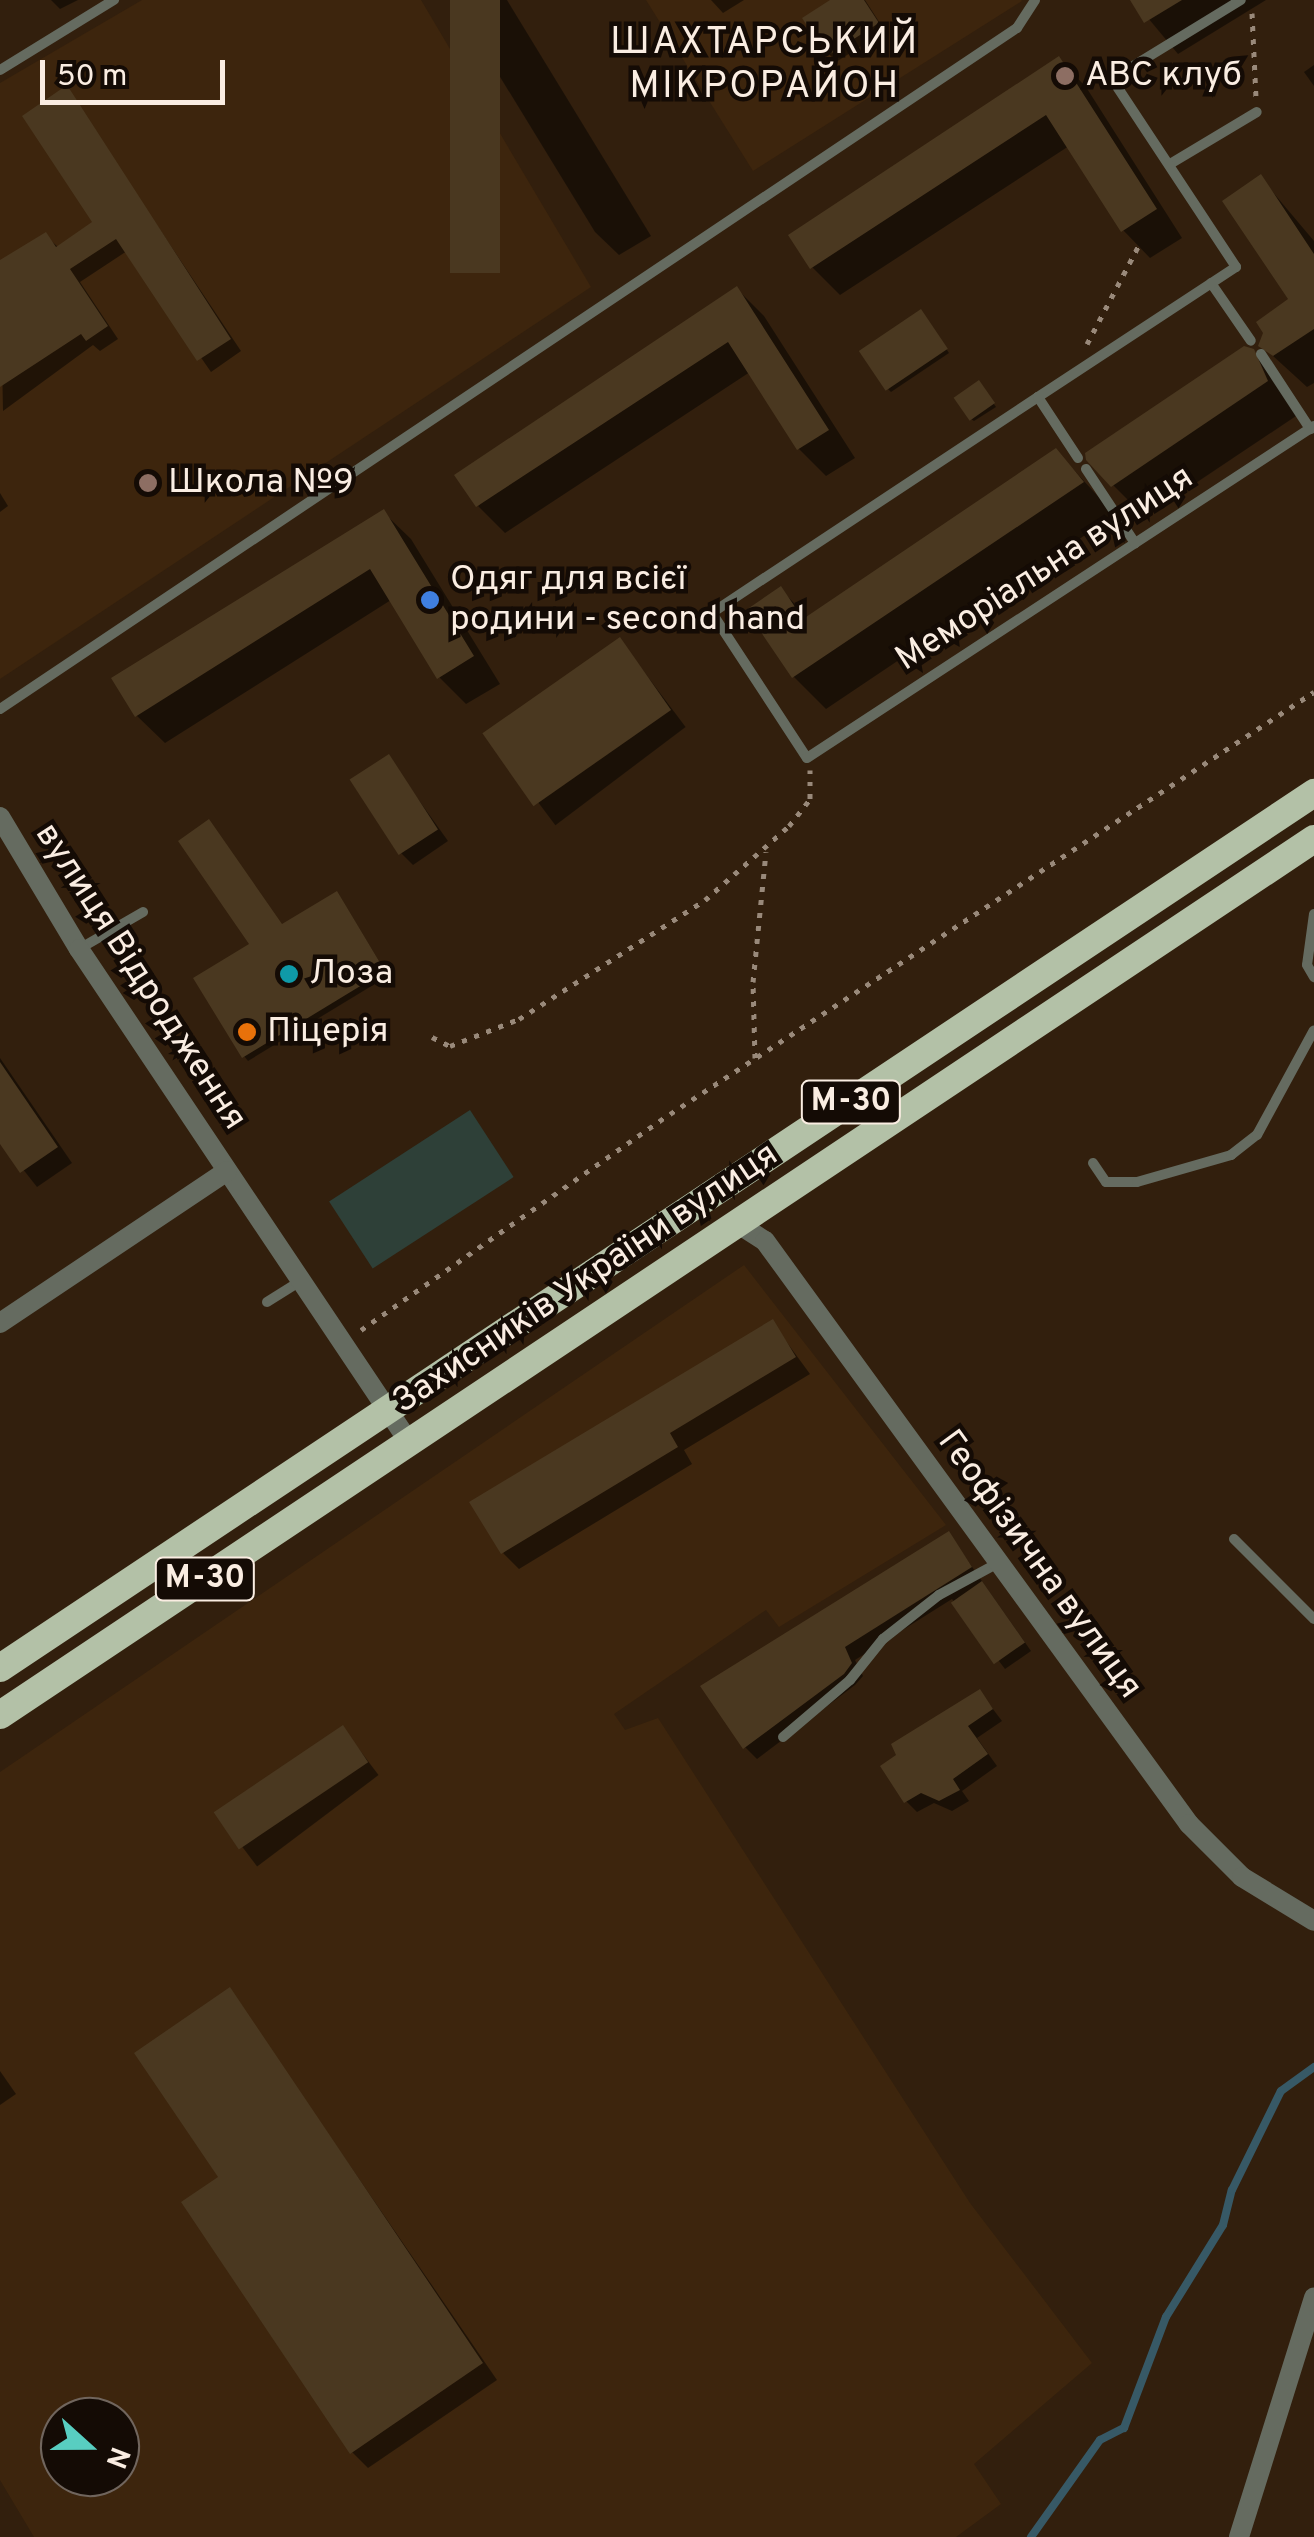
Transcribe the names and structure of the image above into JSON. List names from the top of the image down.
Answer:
{
  "streets": {
    "highway": ["М-30", "Захисників України вулиця"],
    "street": ["вулиця Відродження", "Геофізична вулиця"],
    "lane": ["Меморіальна вулиця"]
  },
  "crossings": [
    ["вулиця Відродження", "Захисників України вулиця"],
    ["Захисників України вулиця", "Геофізична вулиця"]
  ],
  "districts": ["ШАХТАРСЬКИЙ МІКРОРАЙОН"],
  "places": [
    "ABC клуб",
    "Школа №9",
    "Одяг для всієї родини - second hand",
    "Лоза",
    "Піцерія"
  ],
  "scale_bar": "50 m",
  "north": "right"
}
